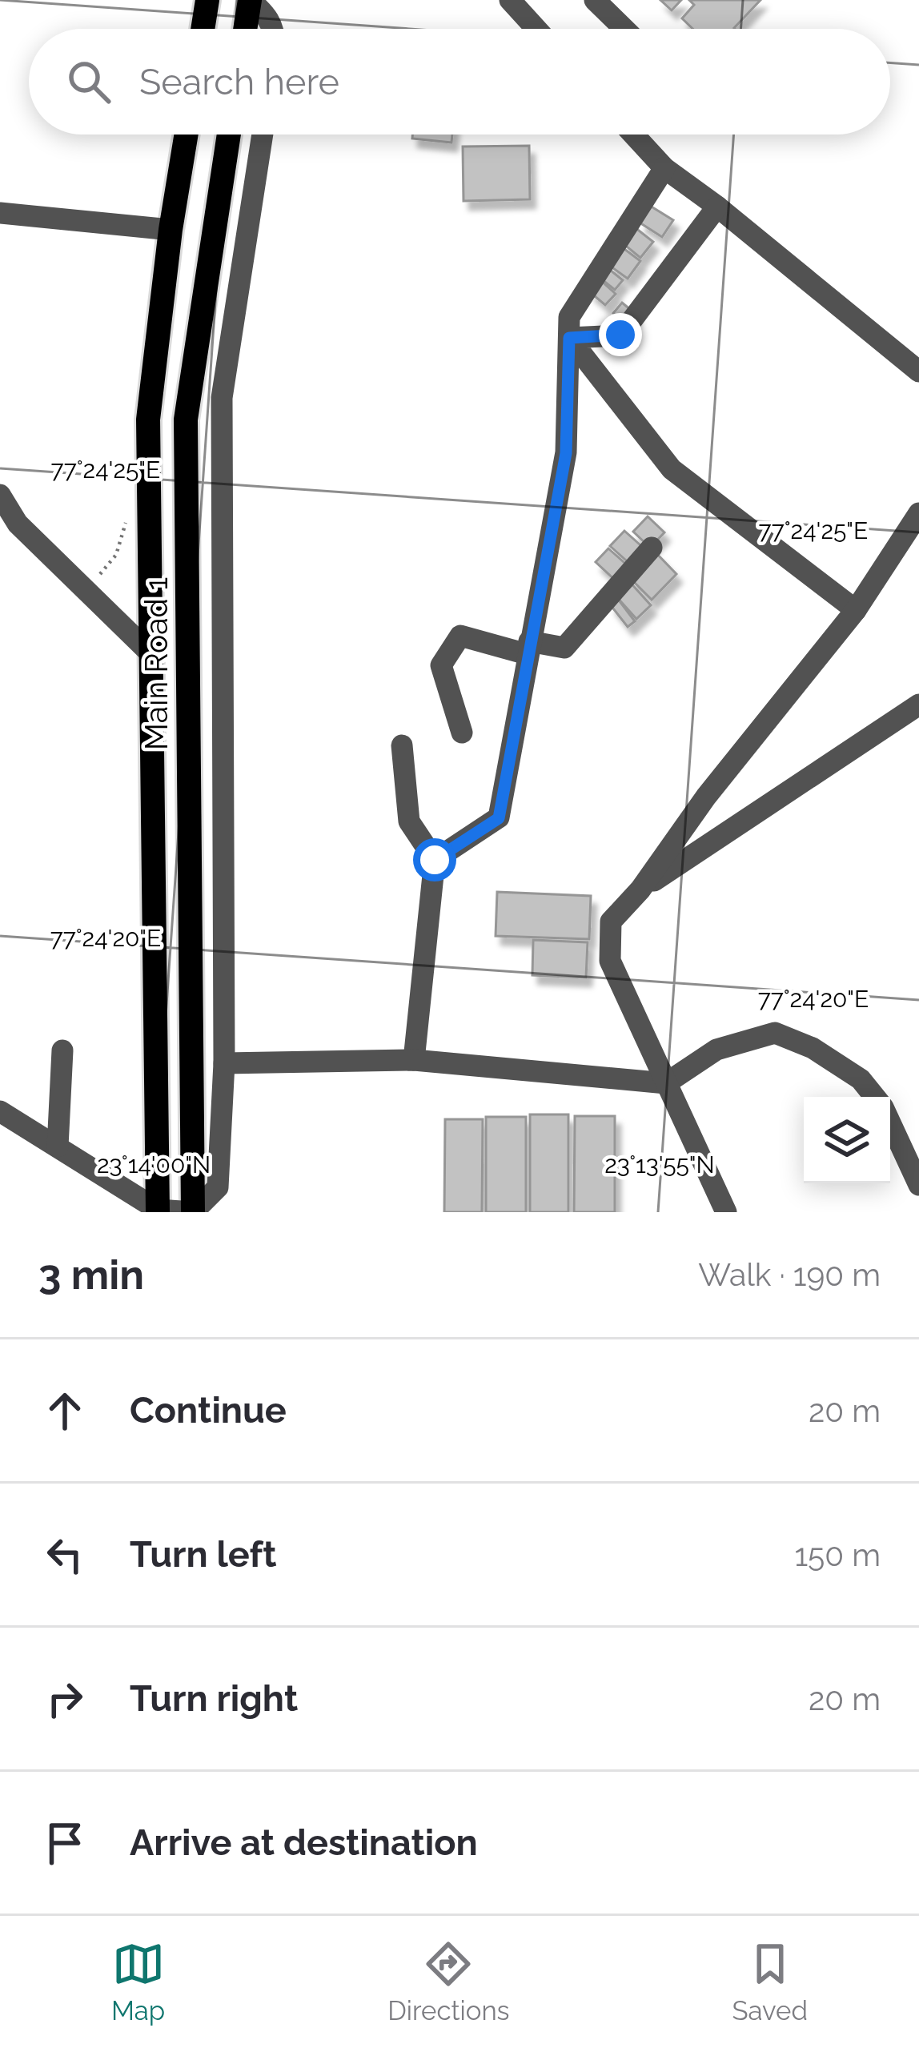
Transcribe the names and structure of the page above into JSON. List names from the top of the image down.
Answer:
{
  "streets": {
    "main road": ["Main Road 1"]
  },
  "page": {
    "search": "Search here",
    "heading": ["3 min", "Walk · 190 m"],
    "list": [
      ["Continue", "20 m"],
      ["Turn left", "150 m"],
      ["Turn right", "20 m"],
      "Arrive at destination"
    ],
    "nav": ["Map", "Directions", "Saved"]
  },
  "coordinates": [
    "77°24'25\"E",
    "77°24'20\"E",
    "23°14'00\"N",
    "23°13'55\"N"
  ]
}
